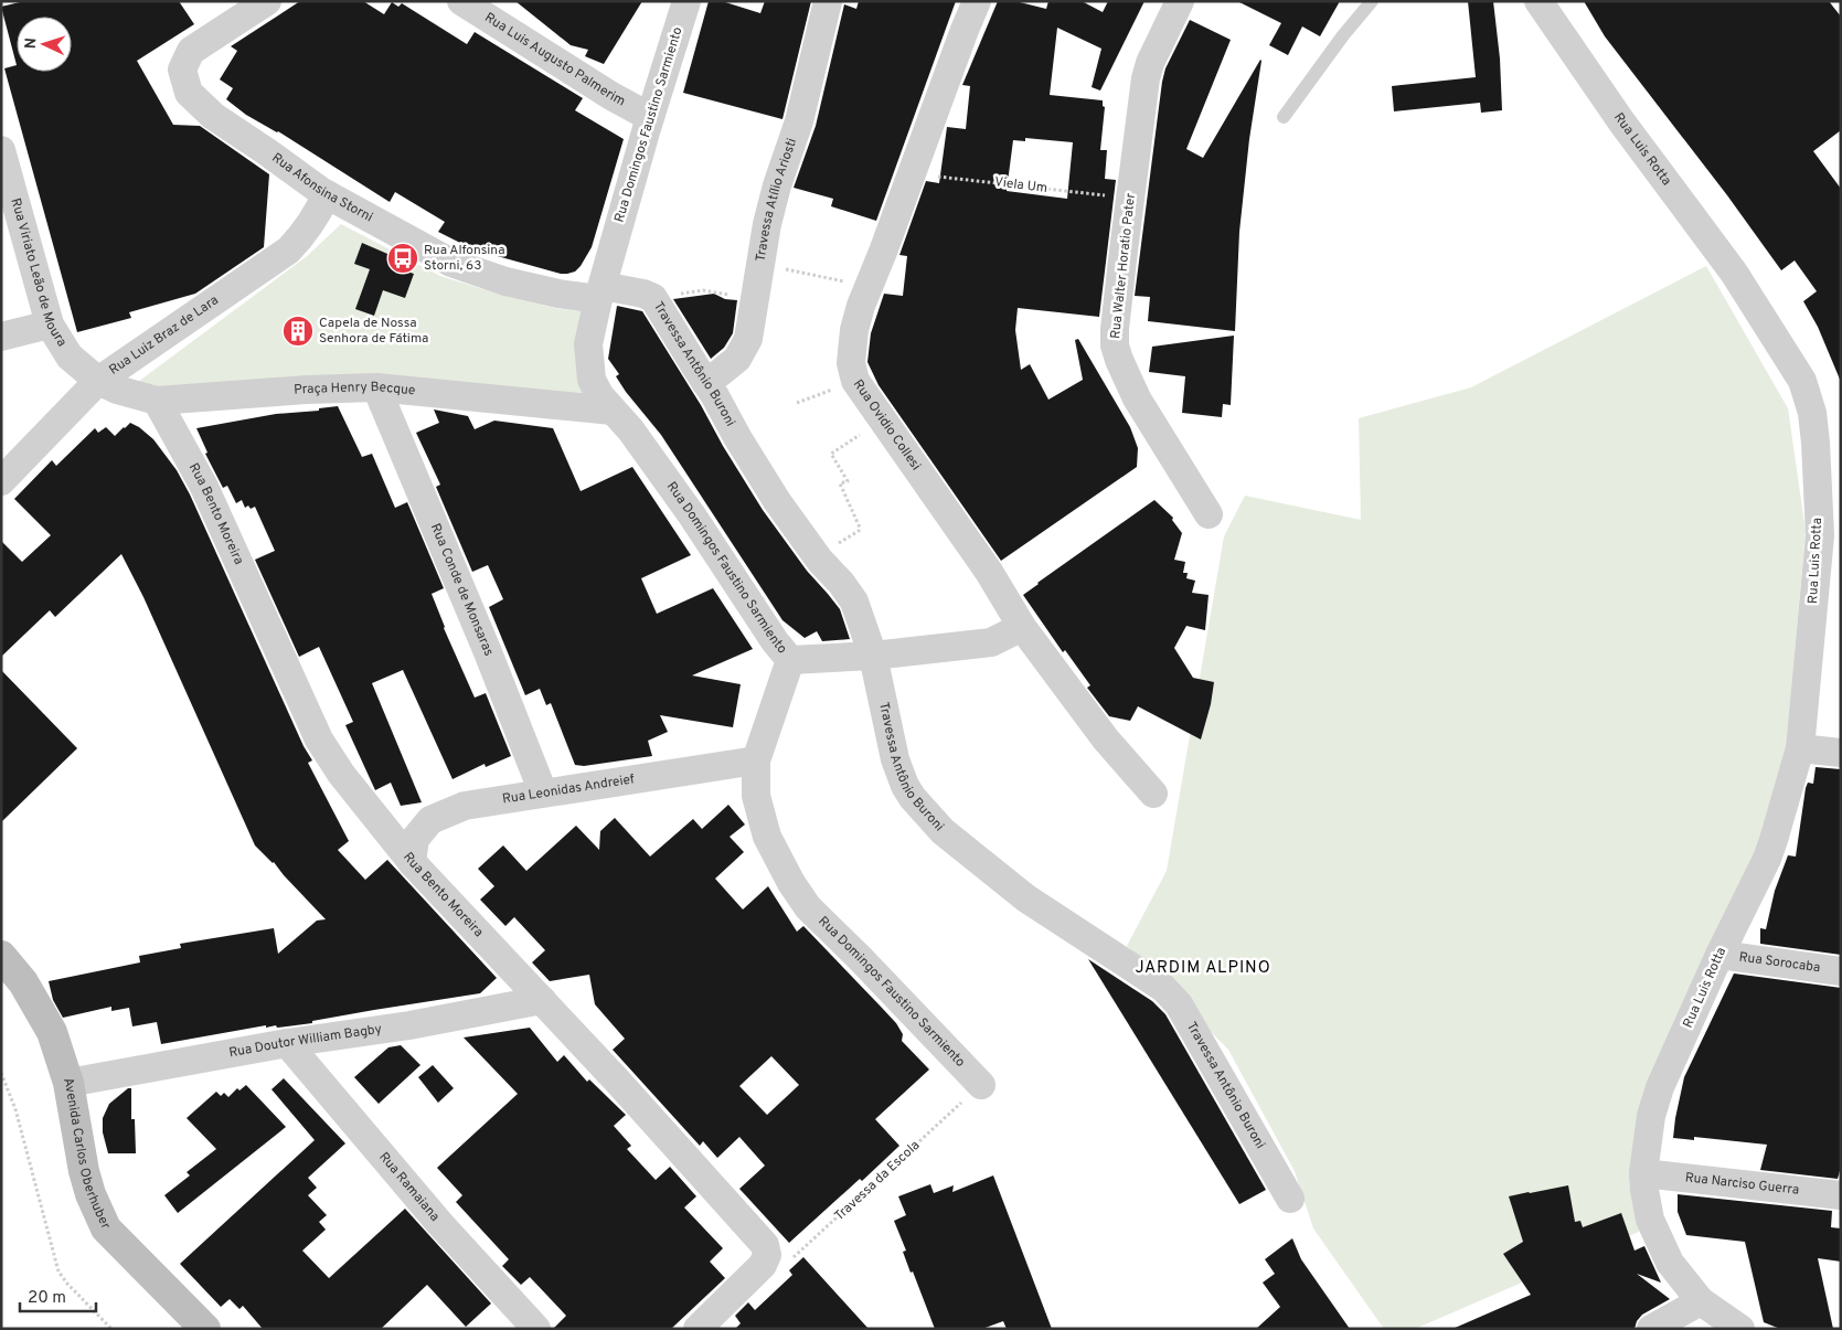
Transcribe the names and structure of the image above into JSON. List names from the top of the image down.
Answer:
{
  "streets": {
    "main road": ["Avenida Carlos Oberhuber"],
    "street": [
      "Rua Luis Augusto Palmerim",
      "Rua Domingos Faustino Sarmiento",
      "Rua Luis Rotta",
      "Rua Afonsina Storni",
      "Travessa Atílio Ariosti",
      "Rua Walter Horatio Pater",
      "Rua Viriato Leão de Moura",
      "Rua Luiz Braz de Lara",
      "Travessa Antônio Buroni",
      "Praça Henry Becque",
      "Rua Ovidio Collesi",
      "Rua Bento Moreira",
      "Rua Conde de Monsaras",
      "Rua Leonidas Andreief",
      "Rua Sorocaba",
      "Rua Doutor William Bagby",
      "Rua Narciso Guerra",
      "Rua Ramaiana"
    ],
    "path": ["Viela Um", "Travessa da Escola"]
  },
  "crossings": [
    ["Rua Luis Augusto Palmerim", "Rua Domingos Faustino Sarmiento"],
    ["Rua Domingos Faustino Sarmiento", "Rua Afonsina Storni"],
    ["Rua Domingos Faustino Sarmiento", "Travessa Antônio Buroni"],
    ["Rua Domingos Faustino Sarmiento", "Praça Henry Becque"],
    ["Rua Domingos Faustino Sarmiento", "Rua Leonidas Andreief"],
    ["Rua Domingos Faustino Sarmiento", "Travessa da Escola"],
    ["Rua Luis Rotta", "Rua Sorocaba"],
    ["Rua Luis Rotta", "Rua Narciso Guerra"],
    ["Viela Um", "Rua Walter Horatio Pater"],
    ["Viela Um", "Rua Ovidio Collesi"],
    ["Rua Afonsina Storni", "Rua Luiz Braz de Lara"],
    ["Rua Afonsina Storni", "Travessa Antônio Buroni"],
    ["Travessa Atílio Ariosti", "Travessa Antônio Buroni"],
    ["Rua Viriato Leão de Moura", "Rua Luiz Braz de Lara"],
    ["Rua Viriato Leão de Moura", "Praça Henry Becque"],
    ["Rua Luiz Braz de Lara", "Praça Henry Becque"],
    ["Praça Henry Becque", "Rua Bento Moreira"],
    ["Praça Henry Becque", "Rua Conde de Monsaras"],
    ["Rua Bento Moreira", "Rua Leonidas Andreief"],
    ["Rua Bento Moreira", "Rua Doutor William Bagby"],
    ["Rua Bento Moreira", "Travessa da Escola"],
    ["Rua Conde de Monsaras", "Rua Leonidas Andreief"],
    ["Rua Doutor William Bagby", "Avenida Carlos Oberhuber"],
    ["Rua Doutor William Bagby", "Rua Ramaiana"]
  ],
  "districts": ["JARDIM ALPINO"],
  "places": {
    "bus stop": ["Rua Alfonsina Storni, 63"],
    "building": ["Capela de Nossa Senhora de Fátima"]
  },
  "scale_bar": "20 m",
  "north": "left"
}
